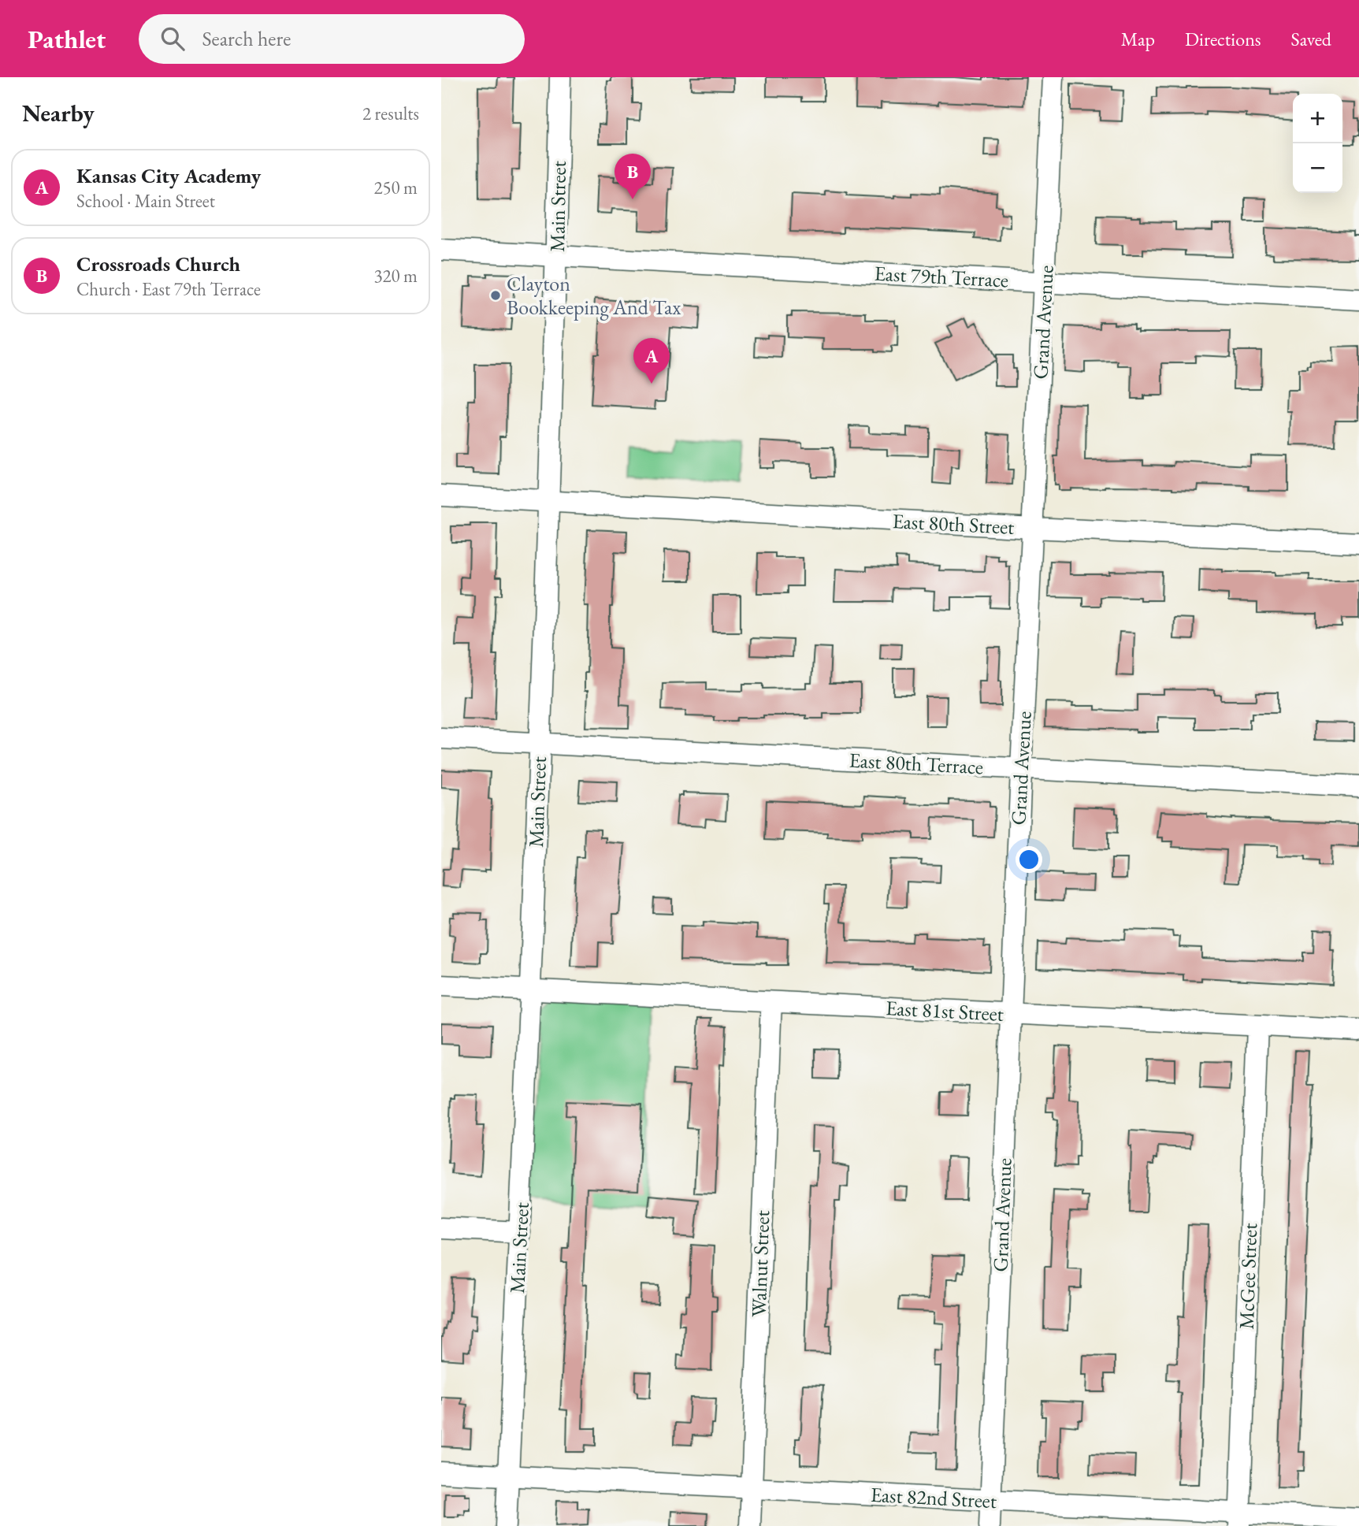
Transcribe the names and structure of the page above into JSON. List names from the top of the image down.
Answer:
{
  "streets": {
    "street": [
      "Main Street",
      "East 79th Terrace",
      "Grand Avenue",
      "East 80th Street",
      "East 80th Terrace",
      "East 81st Street",
      "Walnut Street",
      "McGee Street",
      "East 82nd Street"
    ]
  },
  "crossings": [
    ["Main Street", "East 79th Terrace"],
    ["Main Street", "East 80th Street"],
    ["Main Street", "East 80th Terrace"],
    ["Main Street", "East 81st Street"],
    ["Main Street", "East 82nd Street"],
    ["East 79th Terrace", "Grand Avenue"],
    ["Grand Avenue", "East 80th Street"],
    ["Grand Avenue", "East 80th Terrace"],
    ["Grand Avenue", "East 81st Street"],
    ["Grand Avenue", "East 82nd Street"],
    ["East 81st Street", "Walnut Street"],
    ["East 81st Street", "McGee Street"],
    ["Walnut Street", "East 82nd Street"],
    ["McGee Street", "East 82nd Street"]
  ],
  "places": ["Clayton Bookkeeping And Tax"],
  "page": {
    "header": "Pathlet",
    "search": "Search here",
    "nav": ["Map", "Directions", "Saved"],
    "heading": ["Nearby", "2 results"],
    "map_buttons": ["+", "−"],
    "list": [
      {
        "mark": "A",
        "name": "Kansas City Academy",
        "note": "School · Main Street",
        "value": "250 m"
      },
      {
        "mark": "B",
        "name": "Crossroads Church",
        "note": "Church · East 79th Terrace",
        "value": "320 m"
      }
    ],
    "pins": ["B", "A"]
  }
}
